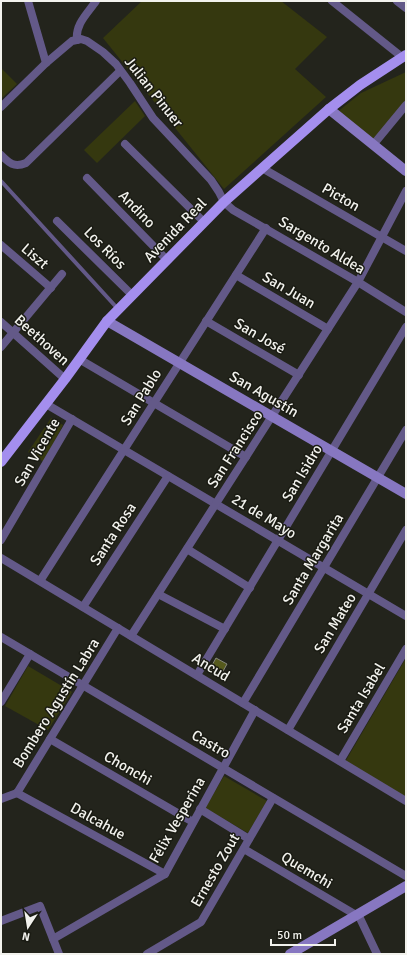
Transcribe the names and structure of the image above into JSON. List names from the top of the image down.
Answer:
{
  "streets": {
    "main road": ["Avenida Real"],
    "street": [
      "Julian Pinuer",
      "Picton",
      "Andino",
      "Sargento Aldea",
      "Los Ríos",
      "Liszt",
      "San Juan",
      "San José",
      "Beethoven",
      "San Agustín",
      "San Pablo",
      "San Francisco",
      "San Vicente",
      "San Isidro",
      "21 de Mayo",
      "Santa Rosa",
      "Santa Margarita",
      "San Mateo",
      "Ancud",
      "Santa Isabel",
      "Bombero Agustín Labra",
      "Castro",
      "Chonchi",
      "Félix Vesperina",
      "Dalcahue",
      "Ernesto Zout",
      "Quemchi"
    ]
  },
  "crossings": [
    ["Julian Pinuer", "Avenida Real"],
    ["Julian Pinuer", "Sargento Aldea"],
    ["Picton", "Avenida Real"],
    ["Picton", "San Francisco"],
    ["Andino", "Avenida Real"],
    ["Avenida Real", "Sargento Aldea"],
    ["Avenida Real", "Los Ríos"],
    ["Avenida Real", "Beethoven"],
    ["Avenida Real", "San Agustín"],
    ["Avenida Real", "21 de Mayo"],
    ["Sargento Aldea", "San Pablo"],
    ["Sargento Aldea", "San Francisco"],
    ["San Juan", "San Pablo"],
    ["San Juan", "San Francisco"],
    ["San José", "San Pablo"],
    ["San José", "San Francisco"],
    ["San Agustín", "San Pablo"],
    ["San Agustín", "San Francisco"],
    ["San Agustín", "San Isidro"],
    ["San Agustín", "Santa Margarita"],
    ["San Pablo", "21 de Mayo"],
    ["San Pablo", "Ancud"],
    ["San Francisco", "21 de Mayo"],
    ["San Francisco", "Ancud"],
    ["San Vicente", "21 de Mayo"],
    ["San Isidro", "21 de Mayo"],
    ["San Isidro", "Ancud"],
    ["21 de Mayo", "Santa Rosa"],
    ["21 de Mayo", "Santa Margarita"],
    ["21 de Mayo", "San Mateo"],
    ["Santa Rosa", "Ancud"],
    ["Santa Margarita", "Ancud"],
    ["San Mateo", "Ancud"],
    ["Ancud", "Santa Isabel"],
    ["Ancud", "Bombero Agustín Labra"],
    ["Ancud", "Félix Vesperina"],
    ["Bombero Agustín Labra", "Castro"],
    ["Bombero Agustín Labra", "Chonchi"],
    ["Bombero Agustín Labra", "Dalcahue"],
    ["Castro", "Félix Vesperina"],
    ["Castro", "Ernesto Zout"],
    ["Chonchi", "Félix Vesperina"],
    ["Félix Vesperina", "Dalcahue"],
    ["Ernesto Zout", "Quemchi"]
  ],
  "scale_bar": "50 m",
  "north": "bottom"
}
